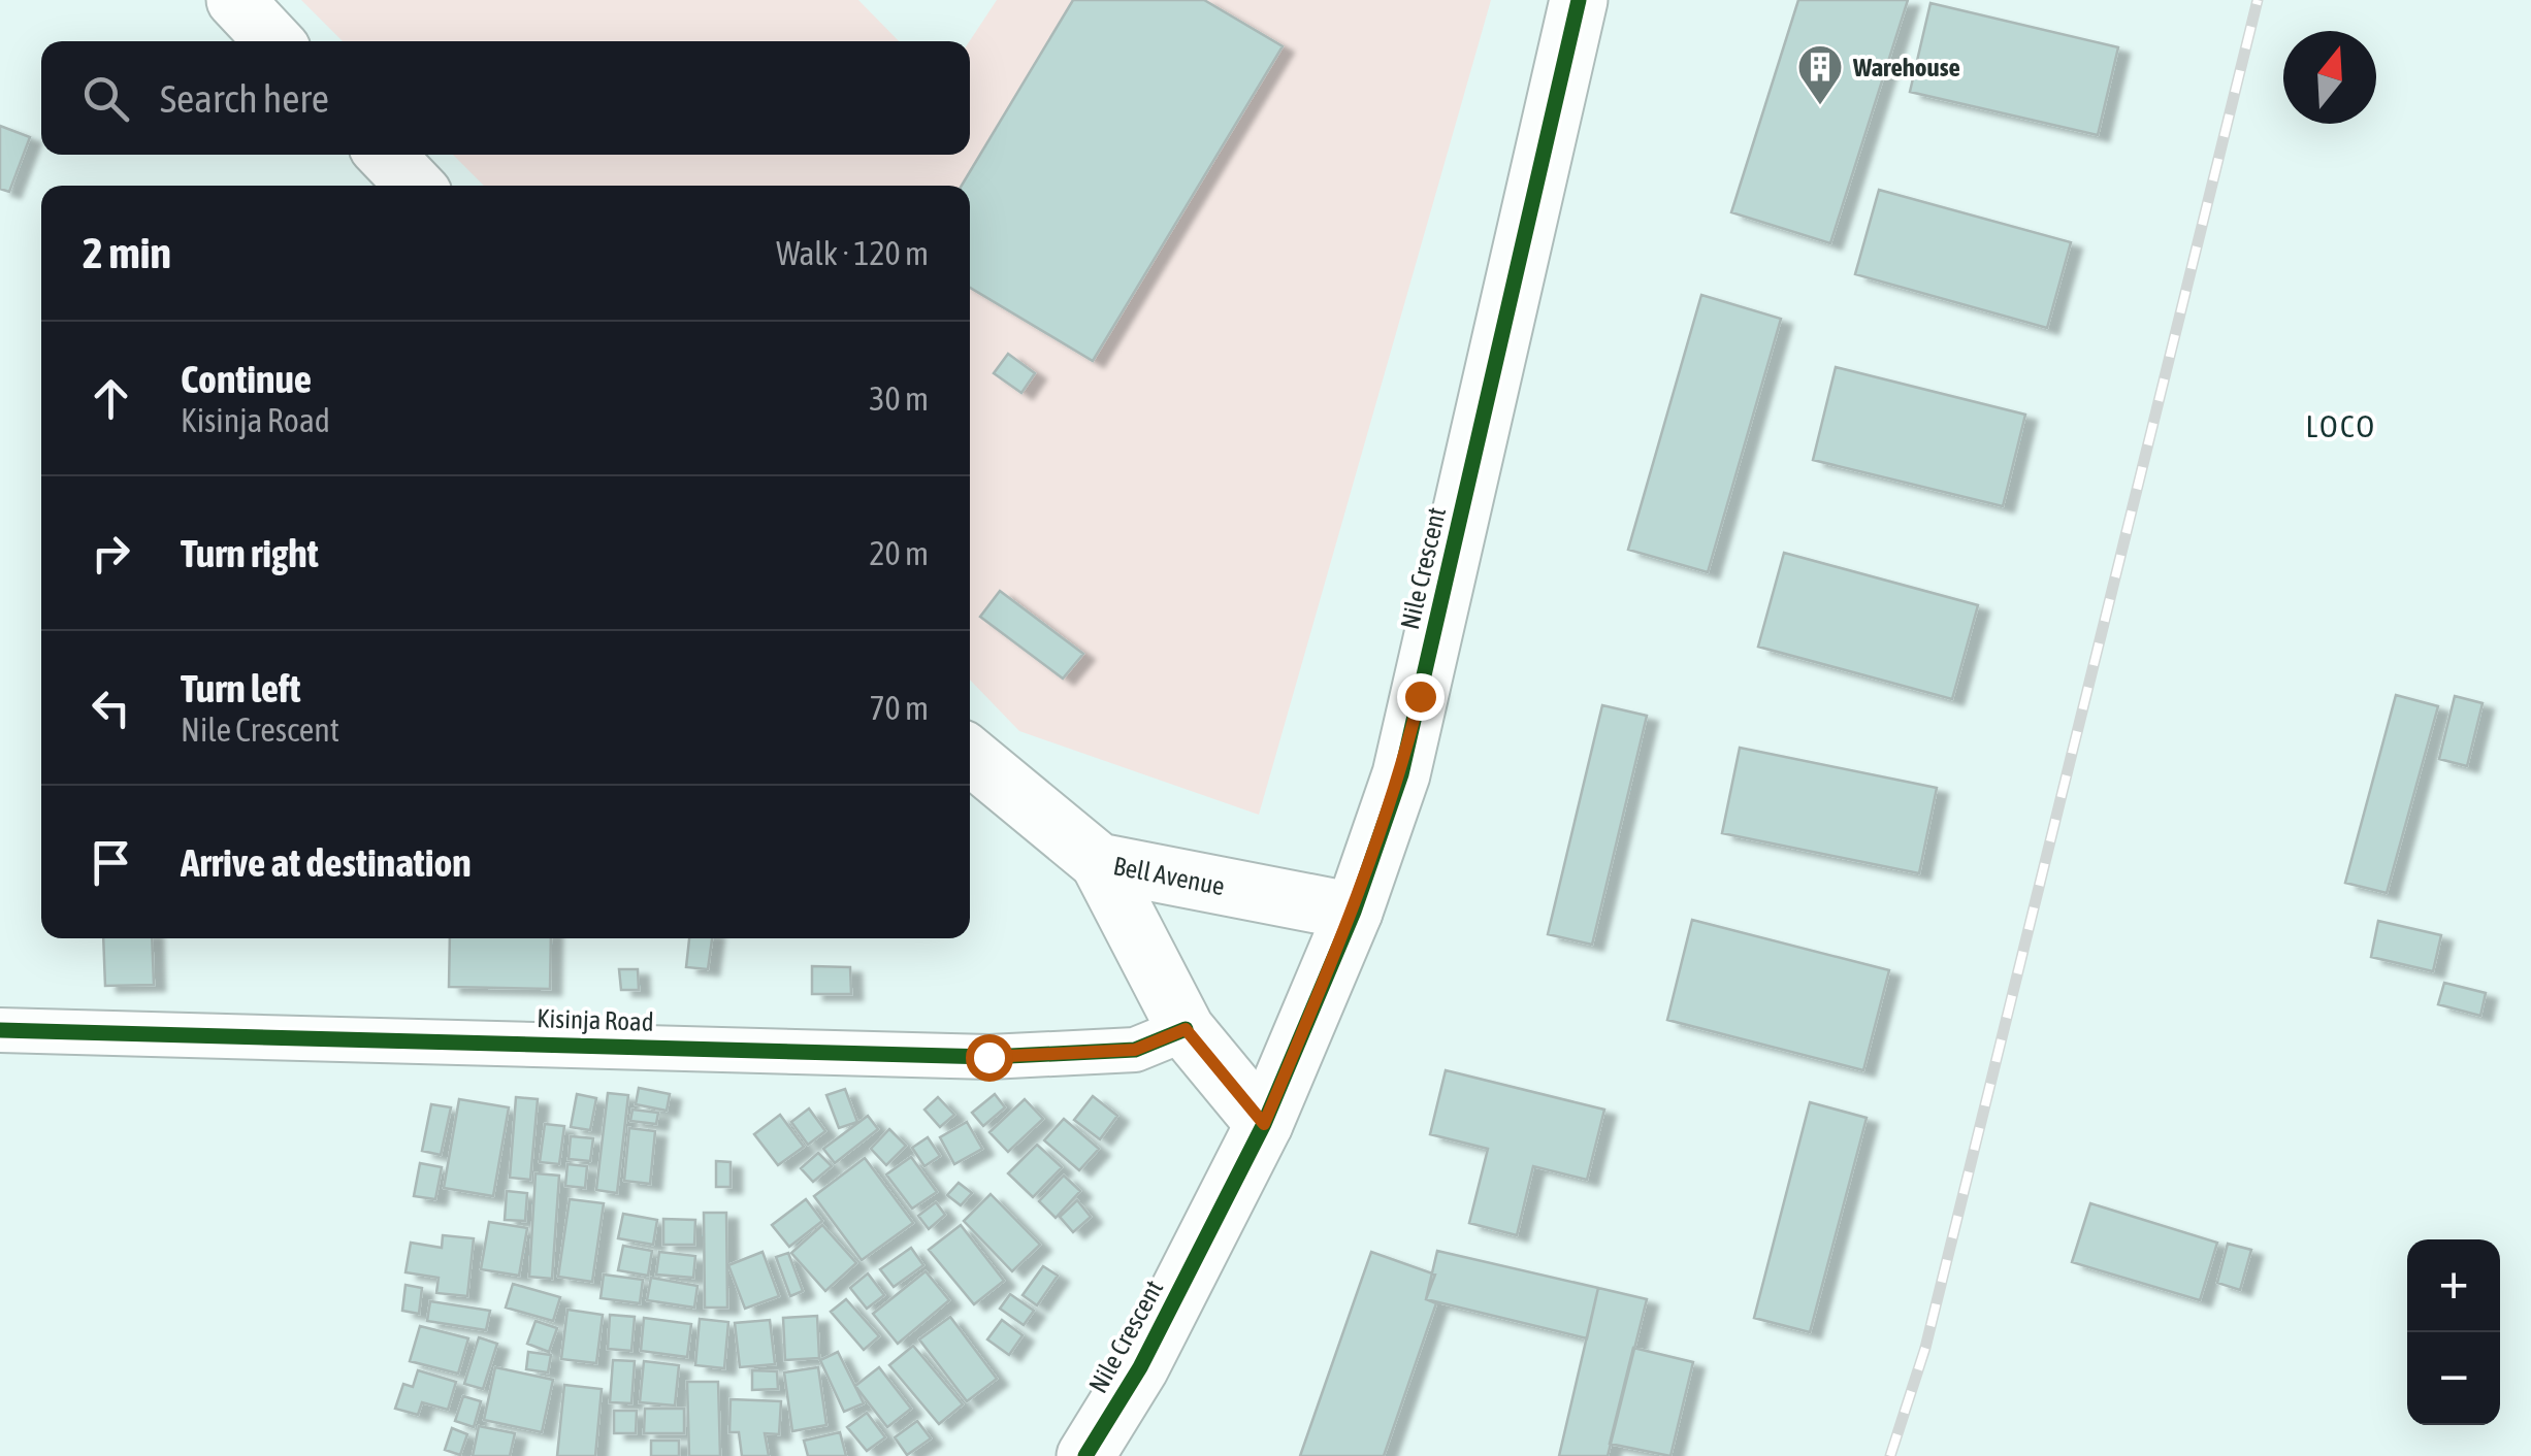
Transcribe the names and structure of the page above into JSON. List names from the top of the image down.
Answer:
{
  "streets": {
    "street": ["Nile Crescent", "Bell Avenue", "Kisinja Road"]
  },
  "crossings": [
    ["Nile Crescent", "Bell Avenue"]
  ],
  "districts": ["LOCO"],
  "places": {
    "building": ["Warehouse"]
  },
  "north": "top",
  "page": {
    "search": "Search here",
    "heading": ["2 min", "Walk · 120 m"],
    "list": [
      ["Continue", "Kisinja Road", "30 m"],
      ["Turn right", "20 m"],
      ["Turn left", "Nile Crescent", "70 m"],
      "Arrive at destination"
    ],
    "map_buttons": ["+", "−"]
  }
}
